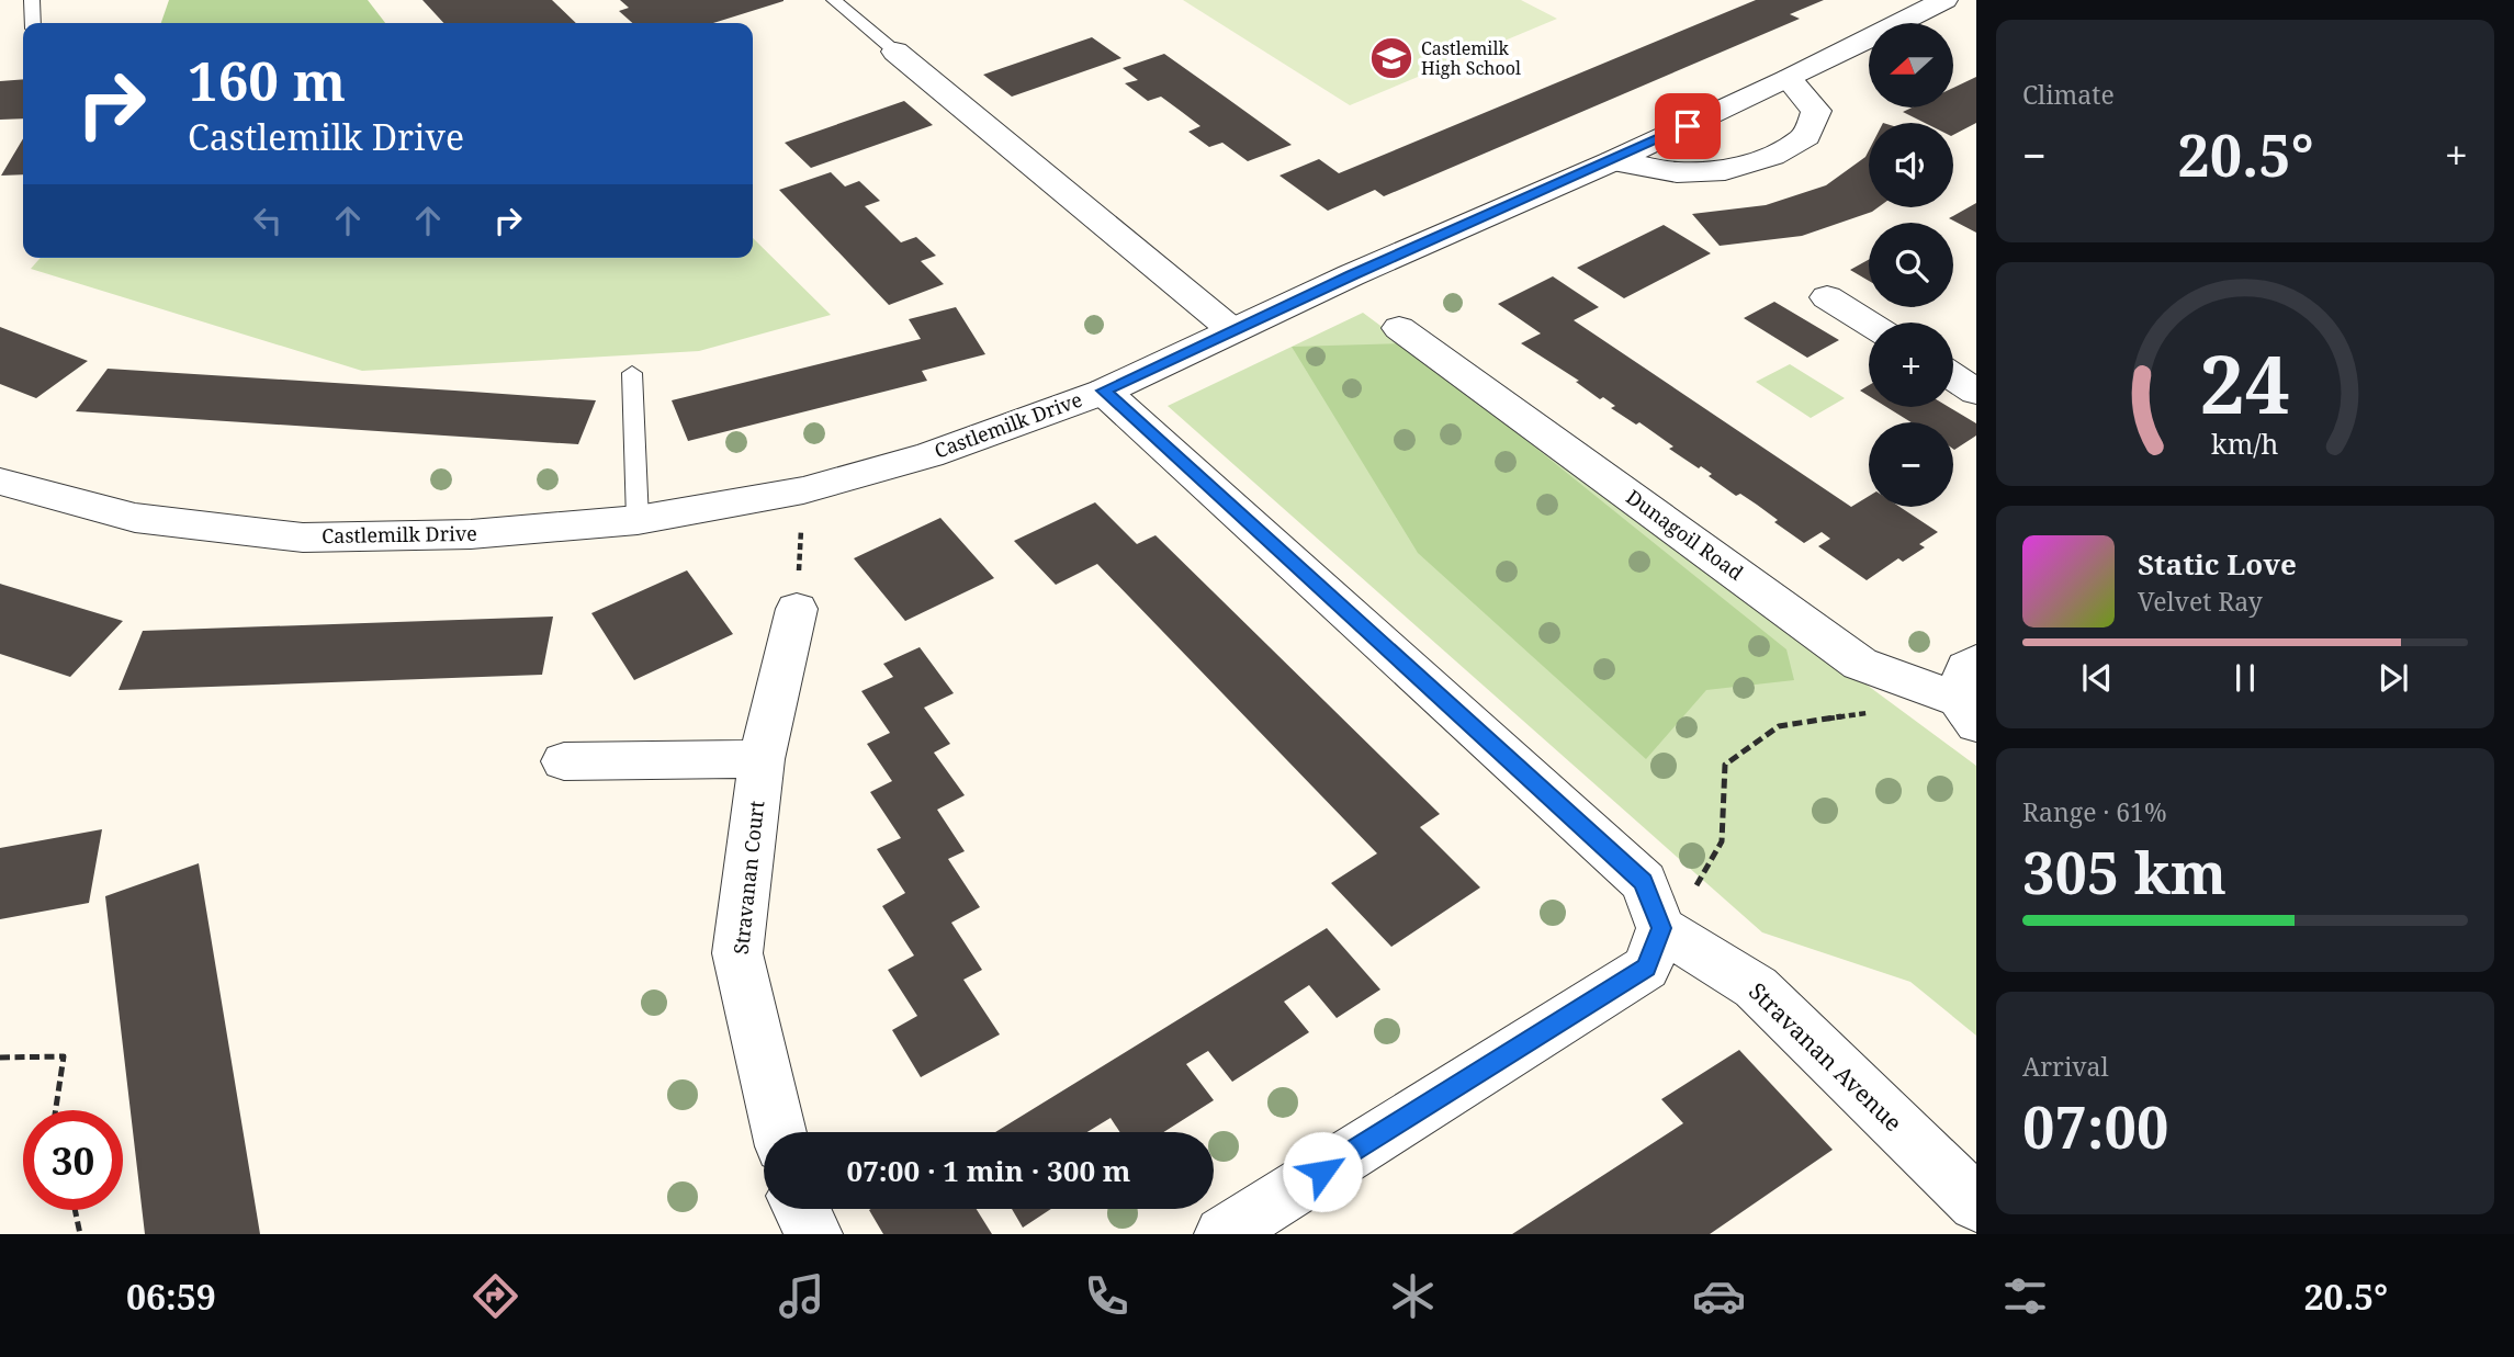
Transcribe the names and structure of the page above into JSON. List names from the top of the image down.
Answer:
{
  "streets": {
    "street": [
      "Castlemilk Drive",
      "Dunagoil Road",
      "Stravanan Court",
      "Stravanan Avenue"
    ]
  },
  "places": {
    "school or university": ["Castlemilk High School"]
  },
  "north": "left",
  "page": {
    "tile": [
      "Climate",
      ["Range · 61%", "305 km"],
      ["Arrival", "07:00"]
    ],
    "map_buttons": ["+", "−"],
    "turn": ["160 m", "Castlemilk Drive"],
    "heat": ["−", "20.5°", "+"],
    "song": ["Static Love", "Velvet Ray"],
    "limit": "30",
    "trip": "07:00 · 1 min · 300 m",
    "tabs": ["06:59", "20.5°"],
    "gauge": ["24", "km/h"]
  }
}
